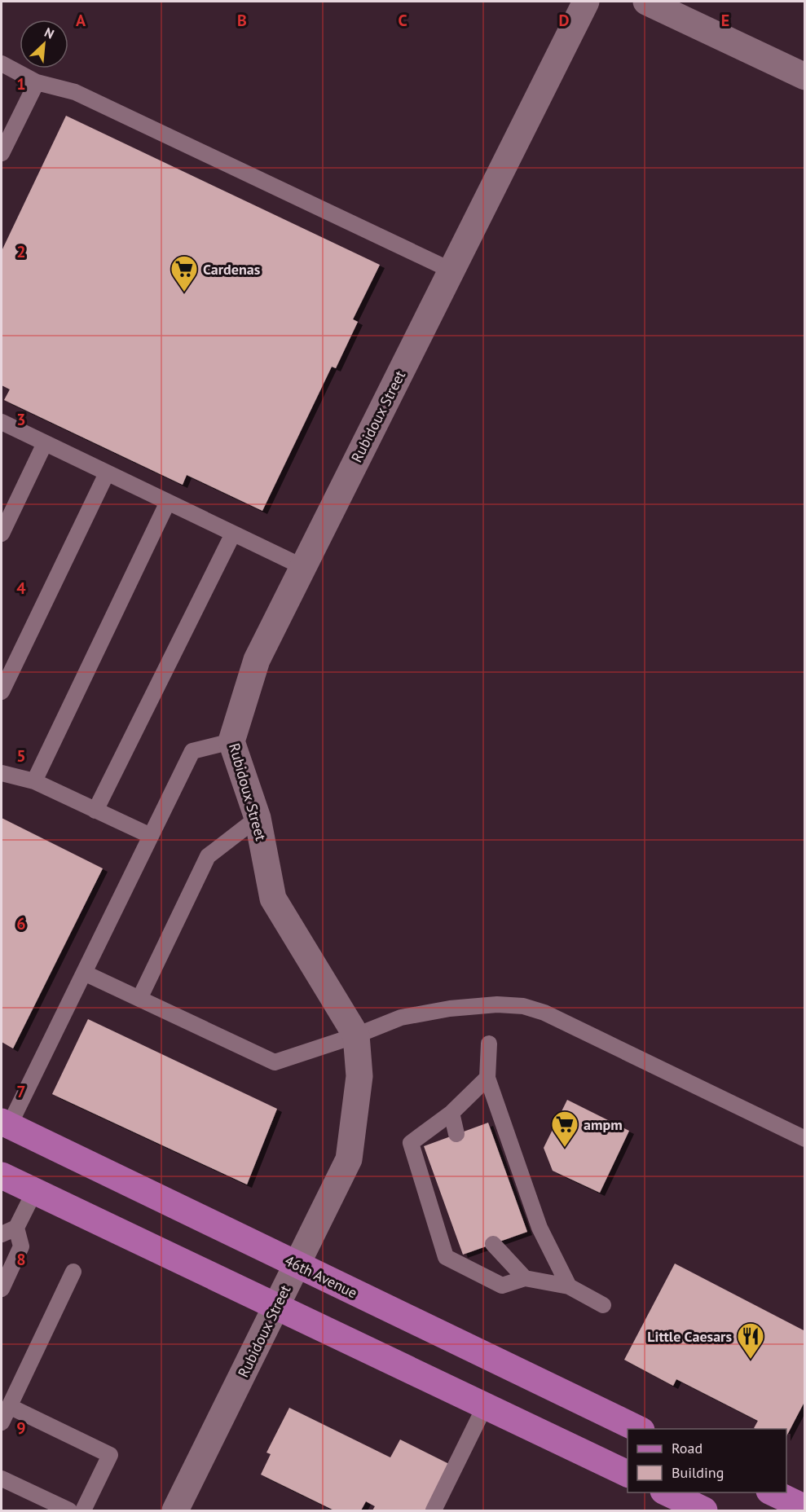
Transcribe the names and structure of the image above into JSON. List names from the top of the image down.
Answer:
{
  "streets": {
    "main road": ["46th Avenue"],
    "street": ["Rubidoux Street"]
  },
  "crossings": [
    ["Rubidoux Street", "46th Avenue"]
  ],
  "places": {
    "supermarket": ["Cardenas", "ampm"],
    "restaurant": ["Little Caesars"]
  },
  "legend": ["Road", "Building"],
  "north": "top right",
  "grid": {
    "columns": [
      "A",
      "B",
      "C",
      "D",
      "E"
    ],
    "rows": [
      "1",
      "2",
      "3",
      "4",
      "5",
      "6",
      "7",
      "8",
      "9"
    ]
  }
}
